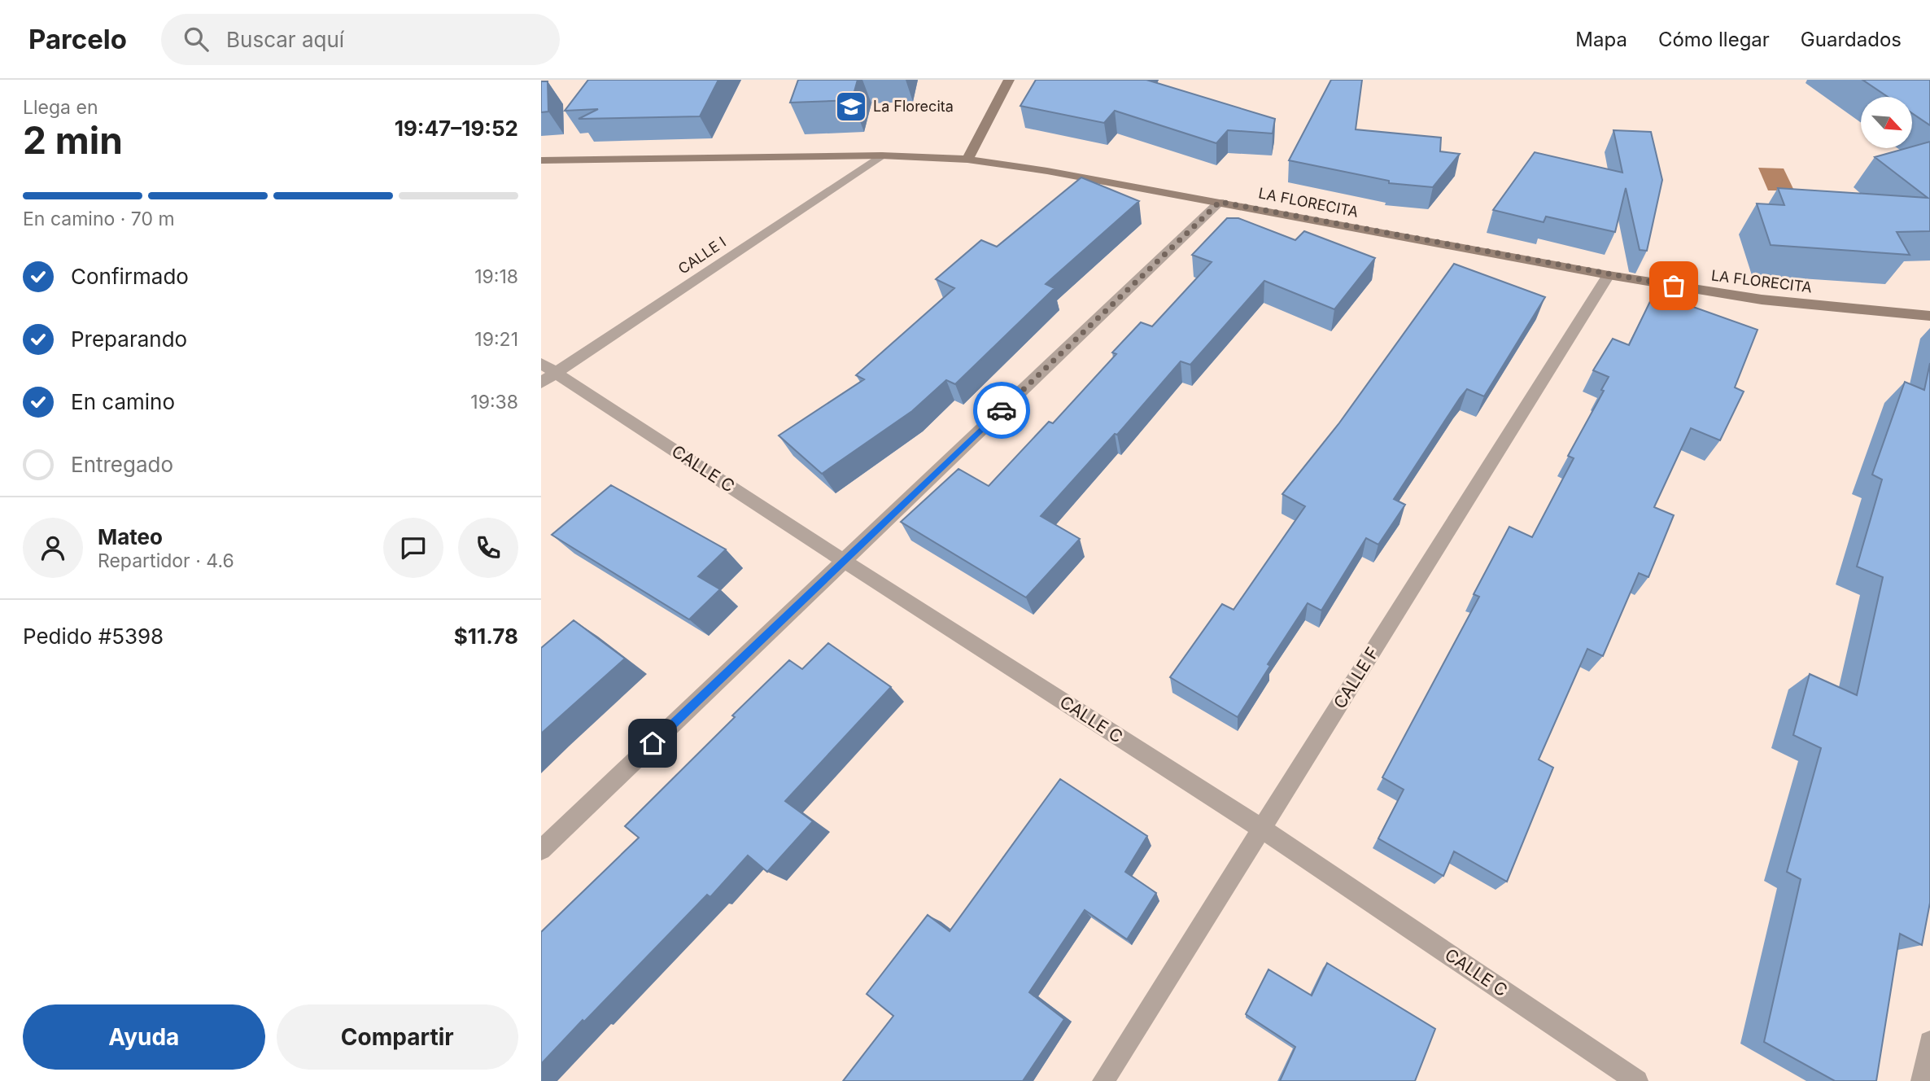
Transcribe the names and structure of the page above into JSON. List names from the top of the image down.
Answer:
{
  "streets": {
    "main road": ["LA FLORECITA"],
    "street": ["CALLE I", "CALLE C", "CALLE F"]
  },
  "crossings": [
    ["LA FLORECITA", "CALLE I"],
    ["LA FLORECITA", "CALLE F"],
    ["CALLE I", "CALLE C"],
    ["CALLE C", "CALLE F"]
  ],
  "places": {
    "school or university": ["La Florecita"]
  },
  "north": "bottom right",
  "page": {
    "header": "Parcelo",
    "search": "Buscar aquí",
    "nav": ["Mapa", "Cómo llegar", "Guardados"],
    "heading": ["2 min", "Llega en", "19:47–19:52"],
    "panel": [
      "Mateo",
      "Repartidor · 4.6",
      "Pedido #5398",
      "$11.78"
    ],
    "bar": "En camino · 70 m",
    "list": [
      ["Confirmado", "19:18"],
      ["Preparando", "19:21"],
      ["En camino", "19:38"],
      "Entregado"
    ],
    "buttons": ["Ayuda", "Compartir"]
  }
}
